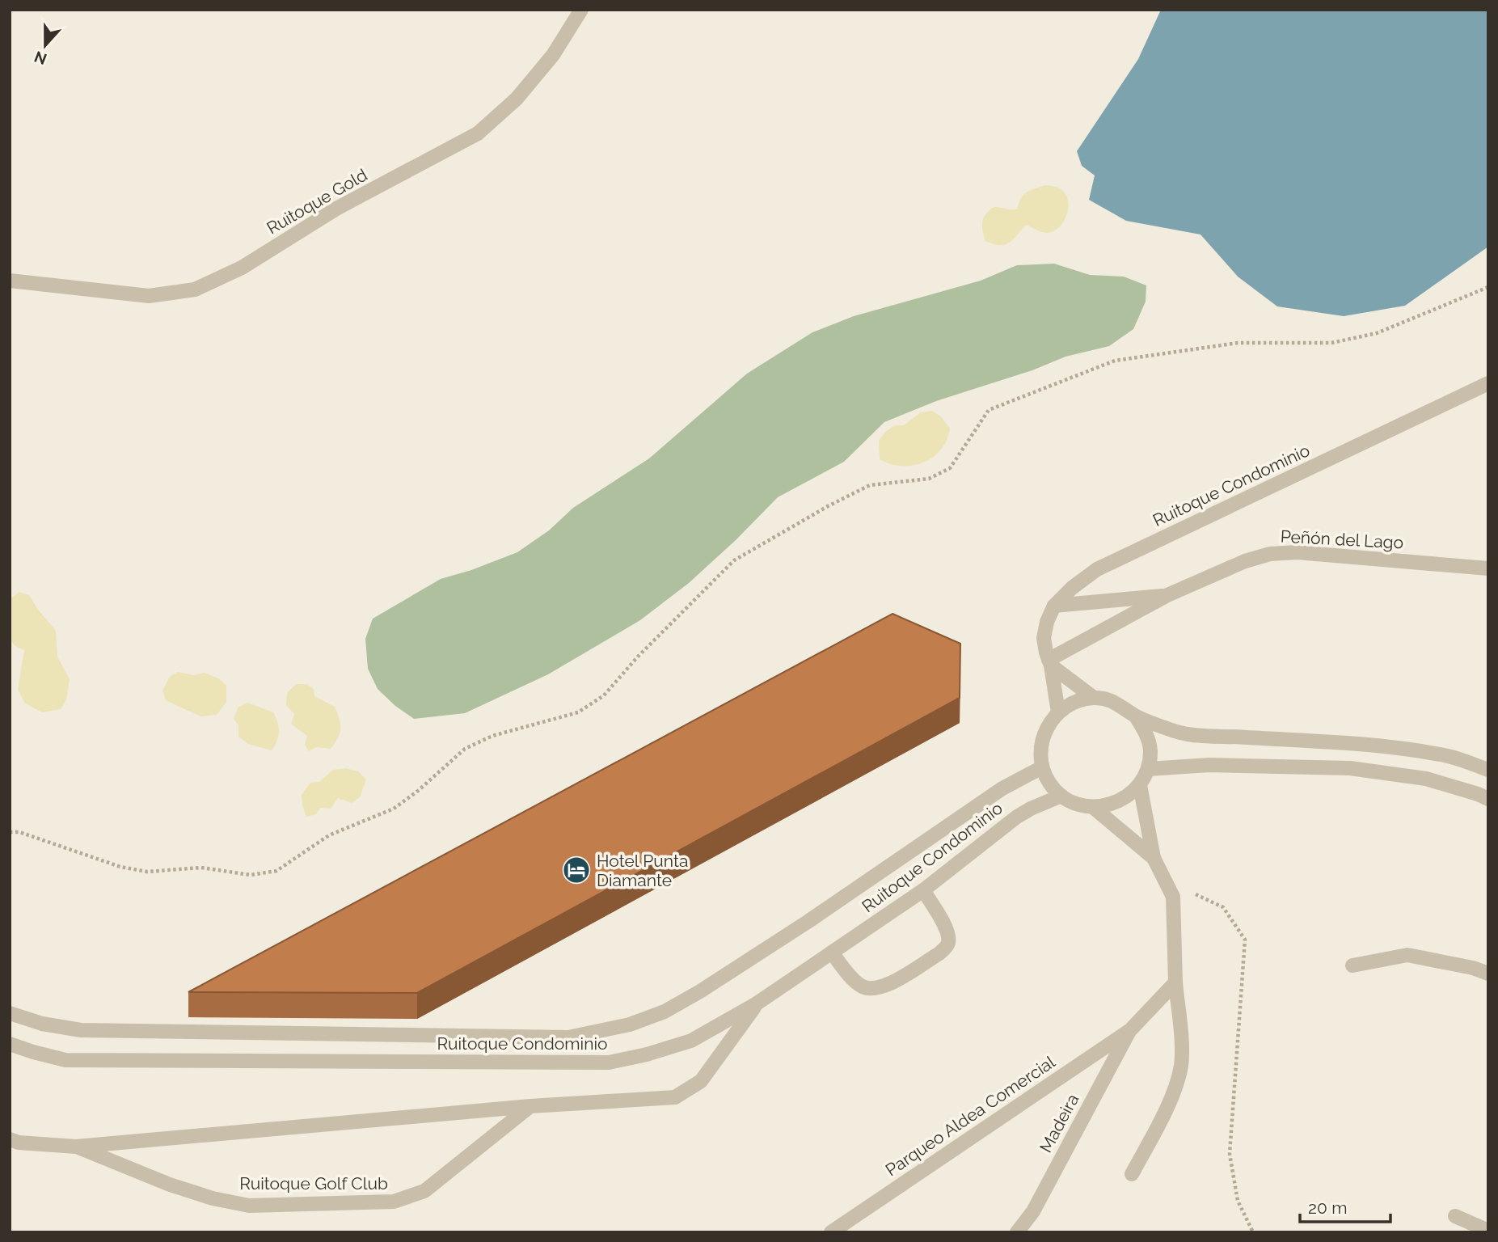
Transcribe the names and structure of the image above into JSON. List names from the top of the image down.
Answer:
{
  "streets": {
    "street": [
      "Ruitoque Gold",
      "Ruitoque Condominio",
      "Peñón del Lago",
      "Parqueo Aldea Comercial",
      "Madeira",
      "Ruitoque Golf Club"
    ]
  },
  "crossings": [
    ["Ruitoque Condominio", "Ruitoque Golf Club"],
    ["Parqueo Aldea Comercial", "Madeira"]
  ],
  "places": {
    "hotel": ["Hotel Punta Diamante"]
  },
  "scale_bar": "20 m",
  "north": "bottom"
}
